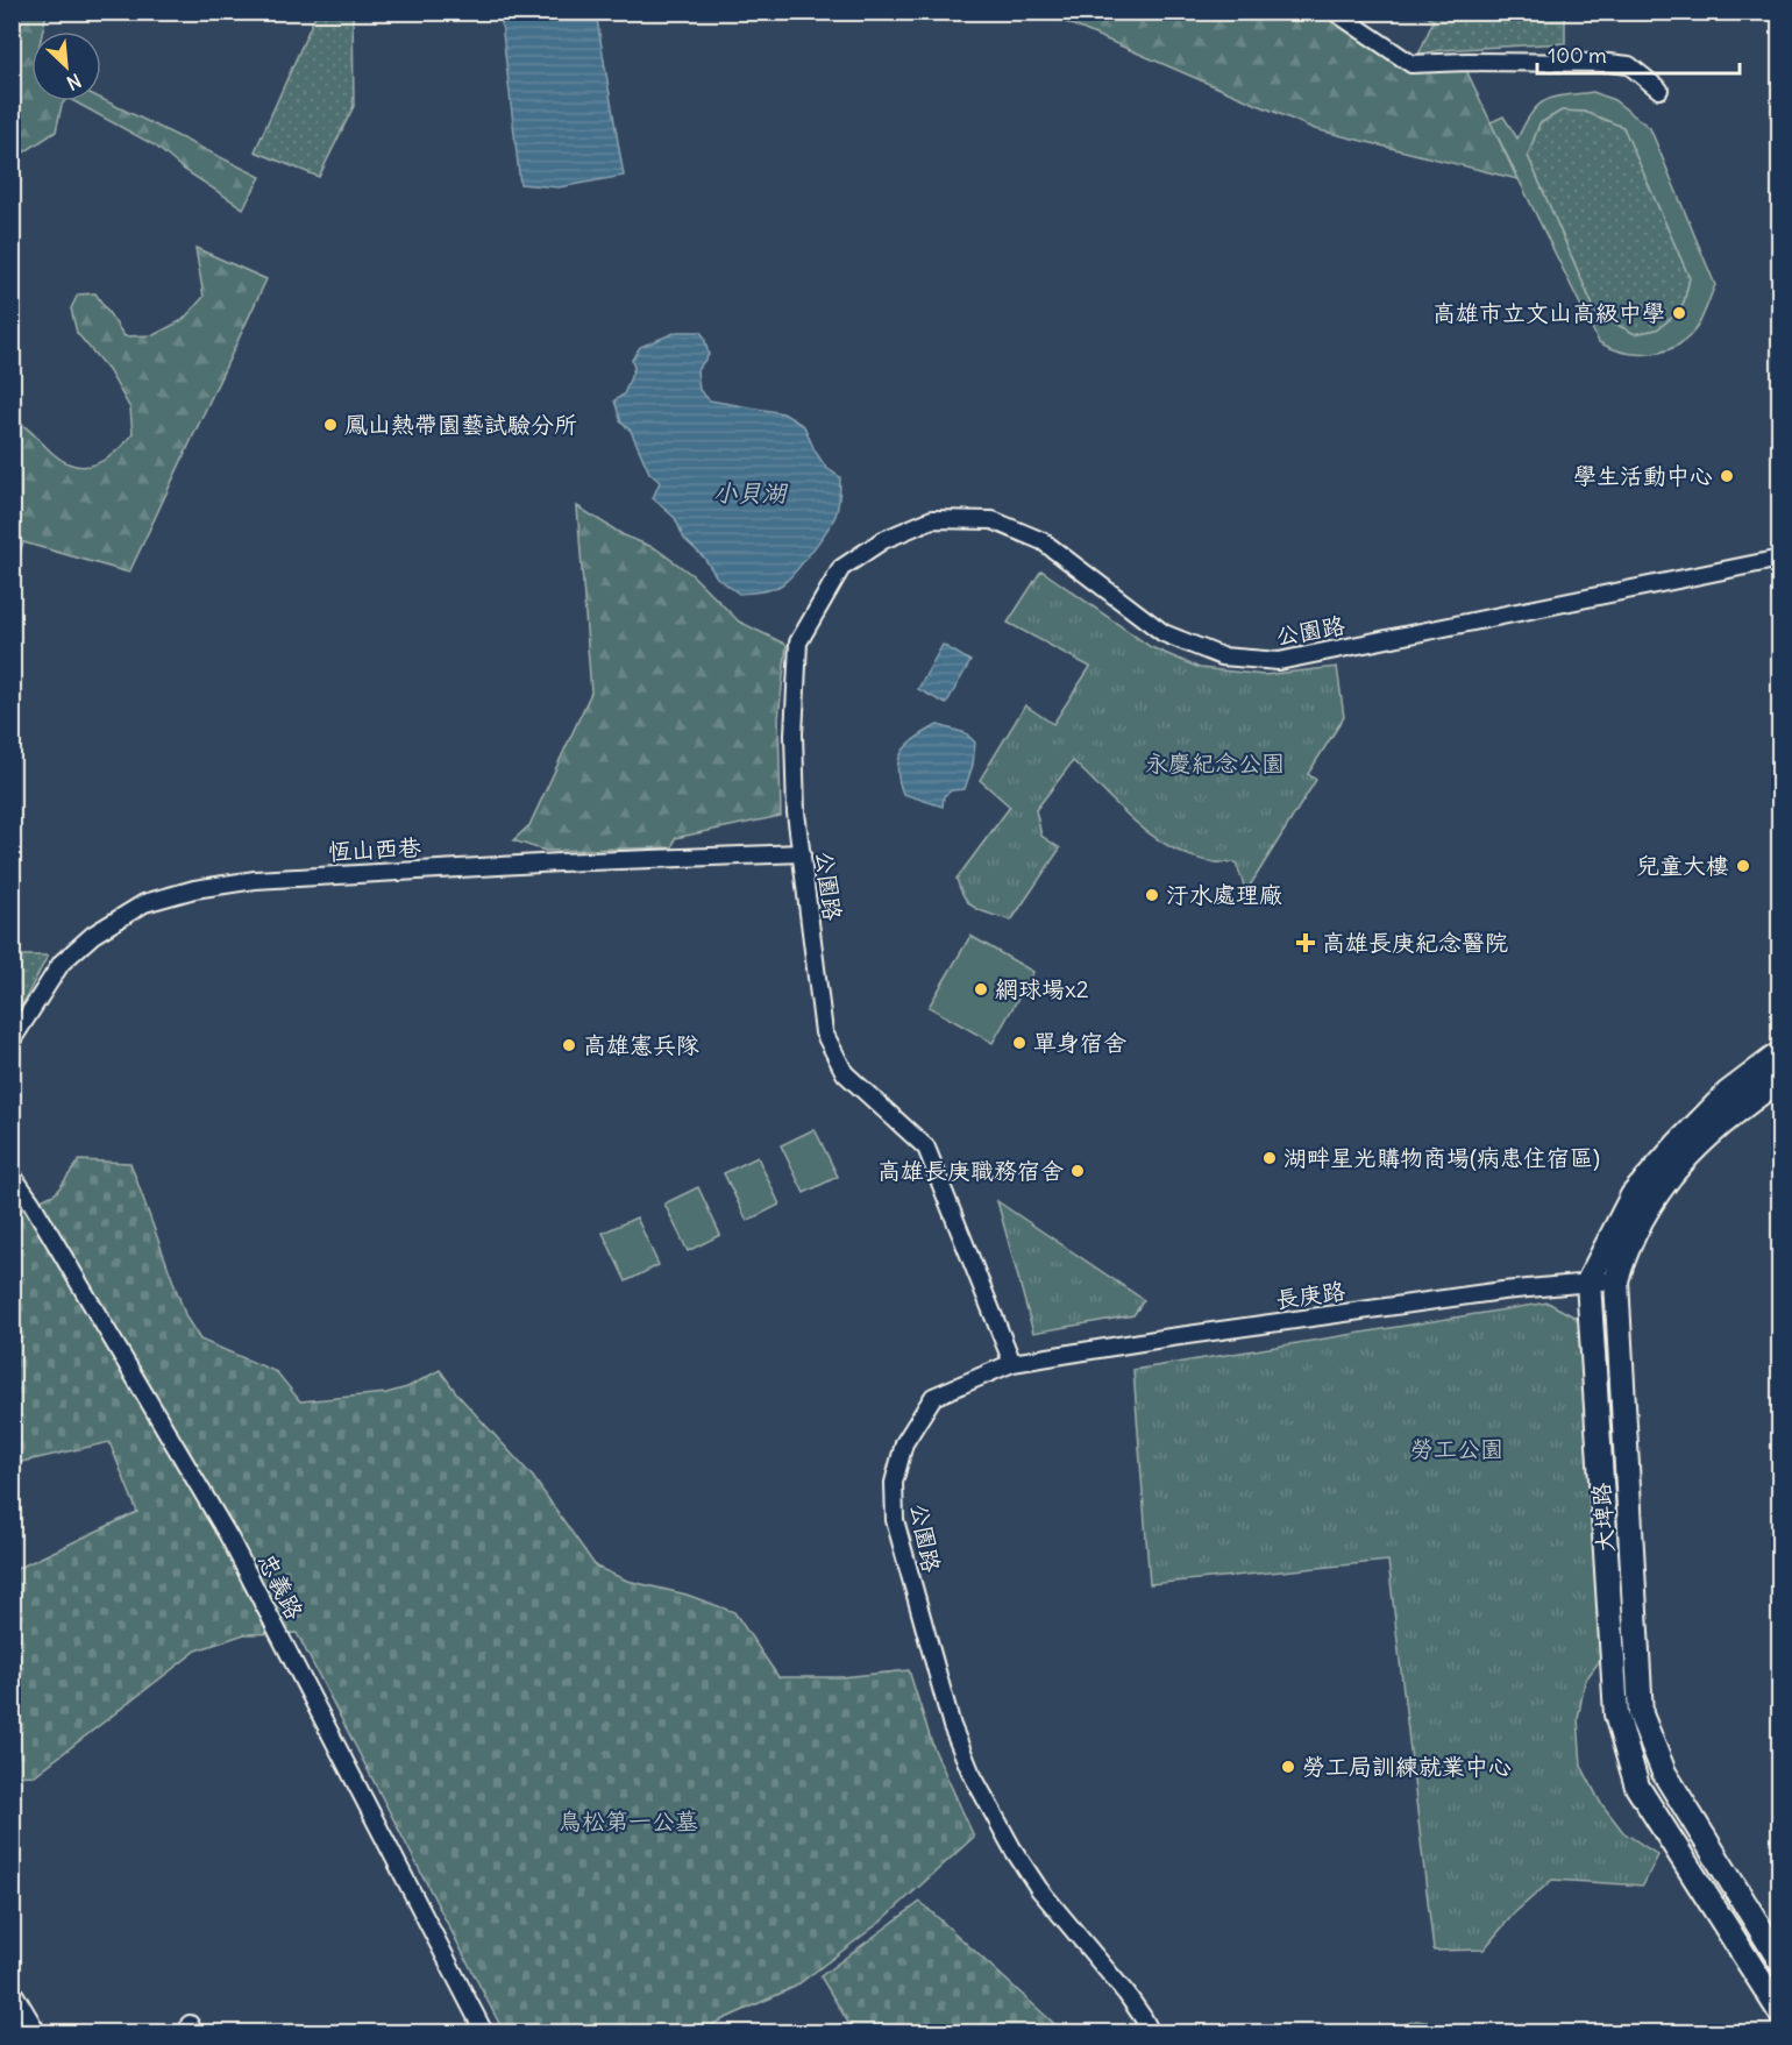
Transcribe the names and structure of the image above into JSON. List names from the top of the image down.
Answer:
{
  "streets": {
    "main road": ["大埤路"],
    "street": [
      "公園路",
      "恆山西巷",
      "長庚路",
      "忠義路"
    ]
  },
  "crossings": [
    ["公園路", "恆山西巷"],
    ["公園路", "長庚路"],
    ["長庚路", "大埤路"]
  ],
  "water": ["小貝湖"],
  "parks": ["永慶紀念公園", "勞工公園", "鳥松第一公墓"],
  "places": {
    "other": [
      "高雄市立文山高級中學",
      "鳳山熱帶園藝試驗分所",
      "學生活動中心",
      "兒童大樓",
      "汙水處理廠",
      "網球場x2",
      "單身宿舍",
      "高雄憲兵隊",
      "湖畔星光購物商場(病患住宿區)",
      "高雄長庚職務宿舍",
      "勞工局訓練就業中心"
    ],
    "health": ["高雄長庚紀念醫院"]
  },
  "scale_bar": "100 m",
  "north": "bottom right"
}
